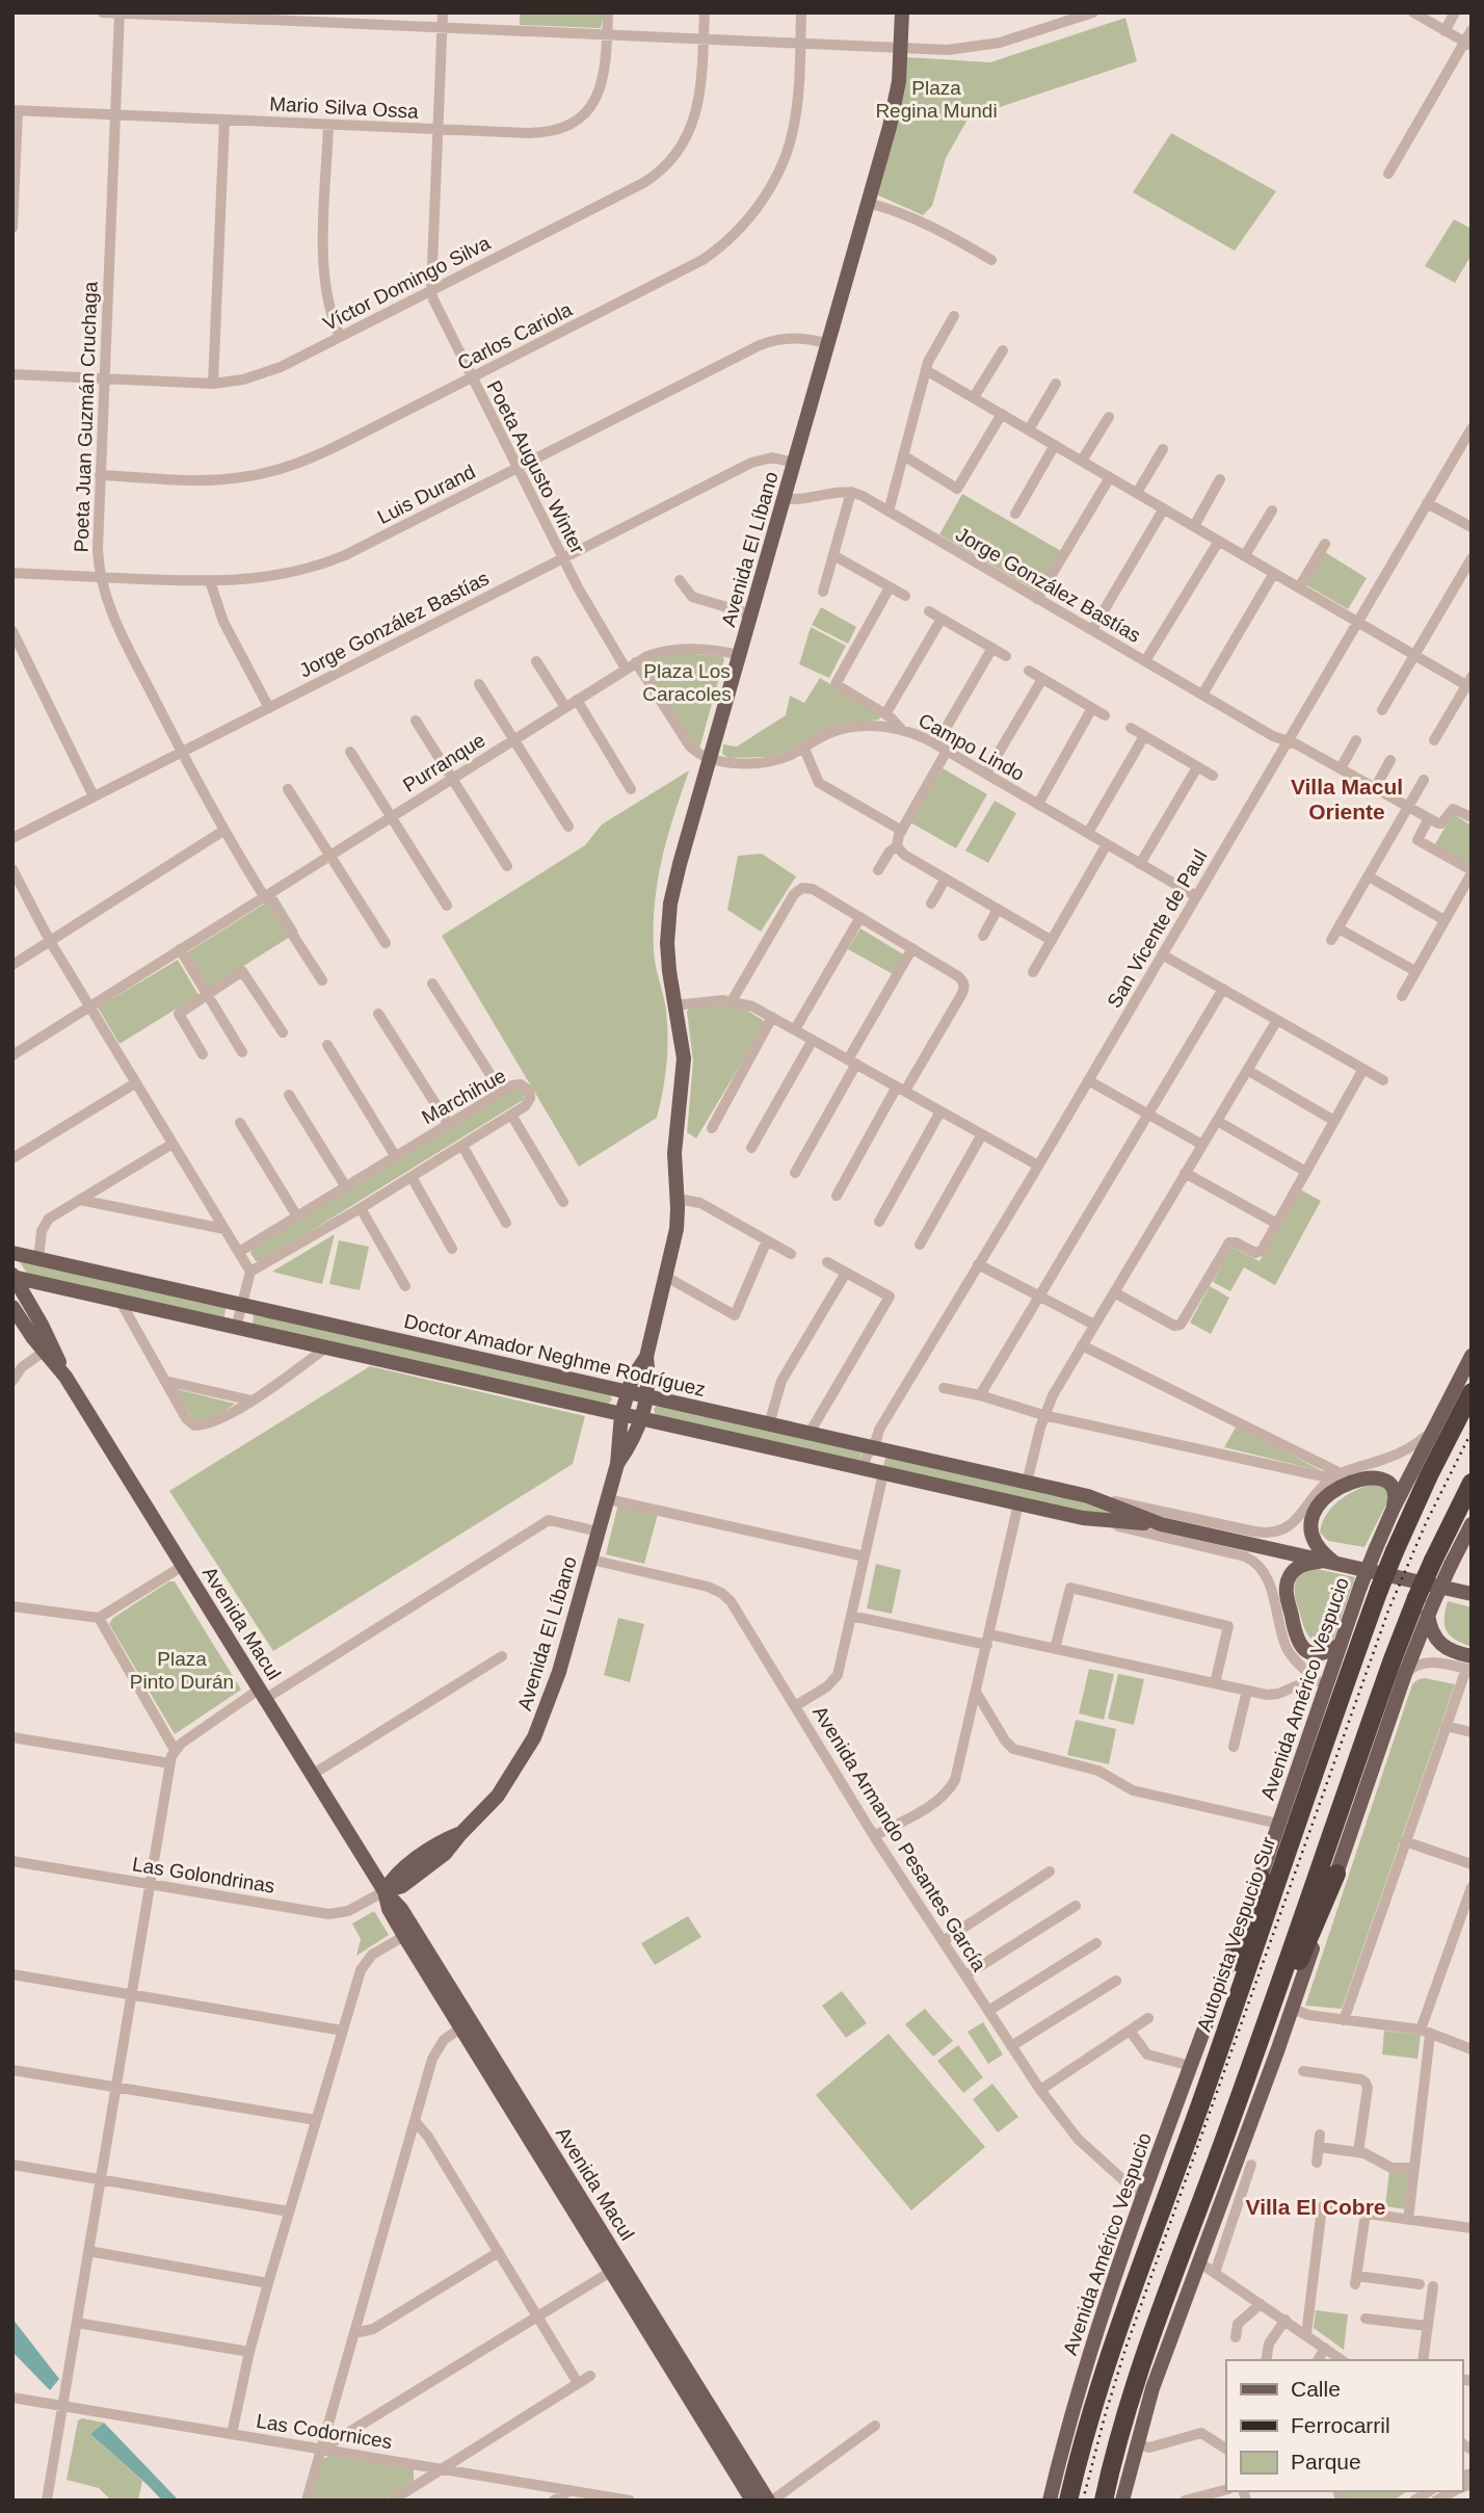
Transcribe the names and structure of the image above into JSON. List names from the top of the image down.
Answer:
{
  "streets": {
    "highway": ["Autopista Vespucio Sur"],
    "main road": [
      "Avenida El Líbano",
      "Doctor Amador Neghme Rodríguez",
      "Avenida Macul",
      "Avenida Américo Vespucio"
    ],
    "street": [
      "Mario Silva Ossa",
      "Víctor Domingo Silva",
      "Carlos Cariola",
      "Poeta Juan Guzmán Cruchaga",
      "Poeta Augusto Winter",
      "Luis Durand",
      "Jorge González Bastías",
      "Campo Lindo",
      "Purranque",
      "San Vicente de Paul",
      "Marchihue",
      "Avenida Armando Pesantes García",
      "Las Golondrinas",
      "Las Codornices"
    ]
  },
  "crossings": [
    ["Mario Silva Ossa", "Poeta Juan Guzmán Cruchaga"],
    ["Mario Silva Ossa", "Poeta Augusto Winter"],
    ["Víctor Domingo Silva", "Poeta Juan Guzmán Cruchaga"],
    ["Víctor Domingo Silva", "Poeta Augusto Winter"],
    ["Carlos Cariola", "Poeta Juan Guzmán Cruchaga"],
    ["Carlos Cariola", "Poeta Augusto Winter"],
    ["Poeta Juan Guzmán Cruchaga", "Luis Durand"],
    ["Poeta Juan Guzmán Cruchaga", "Jorge González Bastías"],
    ["Poeta Juan Guzmán Cruchaga", "Purranque"],
    ["Poeta Augusto Winter", "Luis Durand"],
    ["Poeta Augusto Winter", "Avenida El Líbano"],
    ["Poeta Augusto Winter", "Jorge González Bastías"],
    ["Poeta Augusto Winter", "Campo Lindo"],
    ["Poeta Augusto Winter", "Purranque"],
    ["Luis Durand", "Avenida El Líbano"],
    ["Avenida El Líbano", "Jorge González Bastías"],
    ["Avenida El Líbano", "Campo Lindo"],
    ["Avenida El Líbano", "Purranque"],
    ["Avenida El Líbano", "Doctor Amador Neghme Rodríguez"],
    ["Avenida El Líbano", "Avenida Macul"],
    ["Avenida El Líbano", "Avenida Armando Pesantes García"],
    ["Avenida El Líbano", "Las Golondrinas"],
    ["Jorge González Bastías", "San Vicente de Paul"],
    ["Campo Lindo", "San Vicente de Paul"],
    ["San Vicente de Paul", "Doctor Amador Neghme Rodríguez"],
    ["San Vicente de Paul", "Avenida Armando Pesantes García"],
    ["Doctor Amador Neghme Rodríguez", "Avenida Macul"],
    ["Doctor Amador Neghme Rodríguez", "Avenida Américo Vespucio"],
    ["Avenida Macul", "Las Golondrinas"],
    ["Avenida Américo Vespucio", "Avenida Armando Pesantes García"],
    ["Avenida Américo Vespucio", "Autopista Vespucio Sur"]
  ],
  "districts": ["Villa Macul Oriente", "Villa El Cobre"],
  "parks": ["Plaza Regina Mundi", "Plaza Los Caracoles", "Plaza Pinto Durán"],
  "legend": ["Calle", "Ferrocarril", "Parque"]
}
